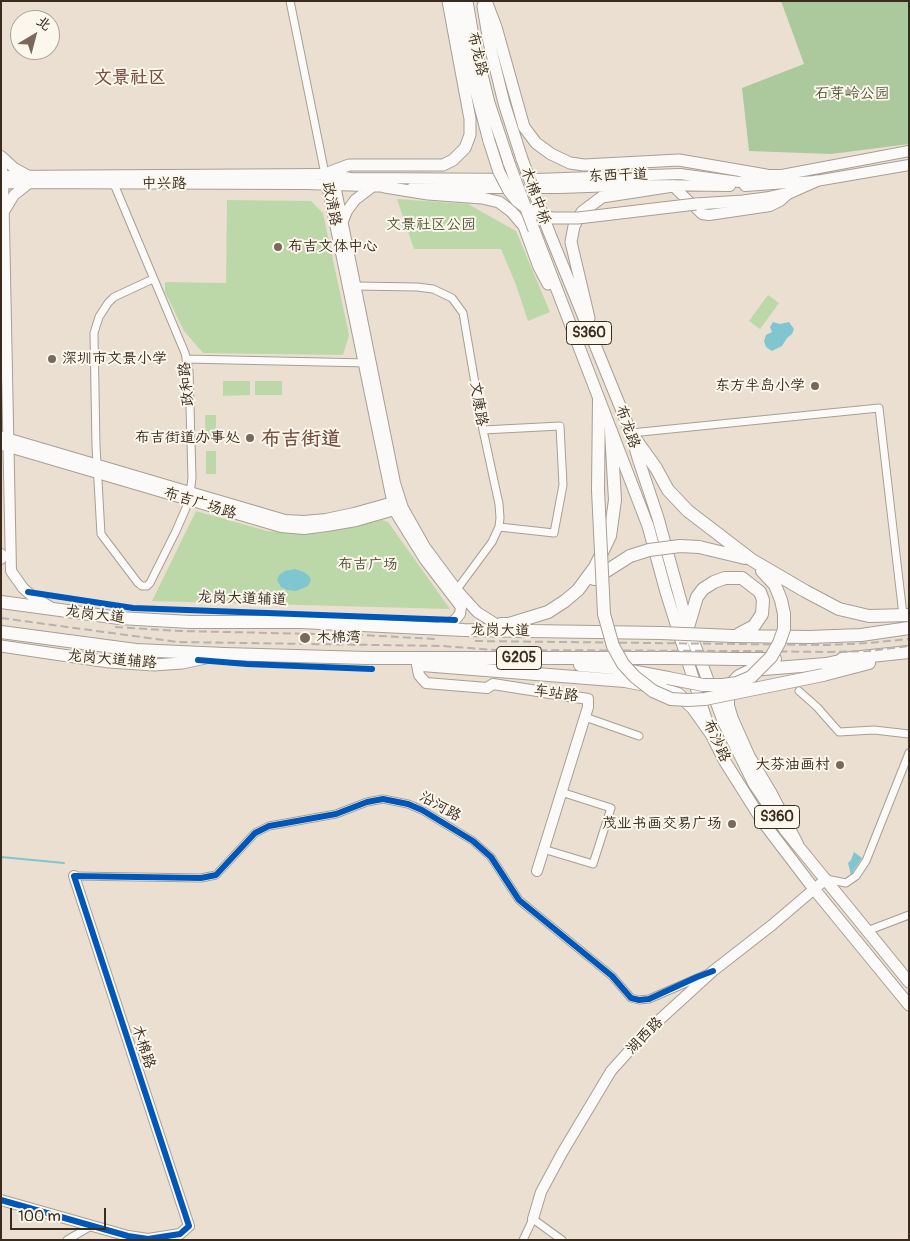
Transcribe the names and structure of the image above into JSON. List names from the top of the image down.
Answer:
{
  "streets": {
    "highway": ["龙岗大道", "G205"],
    "main road": [
      "布龙路",
      "木棉中桥",
      "S360",
      "龙岗大道辅路",
      "布沙路"
    ],
    "street": [
      "东西干道",
      "中兴路",
      "政清路",
      "政和路",
      "文康路",
      "布吉广场路",
      "车站路",
      "沿河路",
      "湖西路",
      "木棉路"
    ],
    "cycle path": ["龙岗大道辅道"]
  },
  "crossings": [
    ["布龙路", "木棉中桥"],
    ["布龙路", "布沙路"],
    ["东西干道", "中兴路"],
    ["东西干道", "政清路"],
    ["中兴路", "政清路"],
    ["中兴路", "政和路"],
    ["政清路", "文康路"],
    ["政清路", "布吉广场路"],
    ["政清路", "龙岗大道"],
    ["政和路", "布吉广场路"],
    ["龙岗大道", "龙岗大道辅路"],
    ["布沙路", "湖西路"],
    ["沿河路", "湖西路"],
    ["沿河路", "木棉路"]
  ],
  "districts": ["文景社区", "布吉街道"],
  "parks": ["石芽岭公园", "文景社区公园", "布吉广场"],
  "places": [
    "布吉文体中心",
    "深圳市文景小学",
    "东方半岛小学",
    "布吉街道办事处",
    "木棉湾",
    "大芬油画村",
    "茂业书画交易广场"
  ],
  "scale_bar": "100 m",
  "north": "top right"
}
